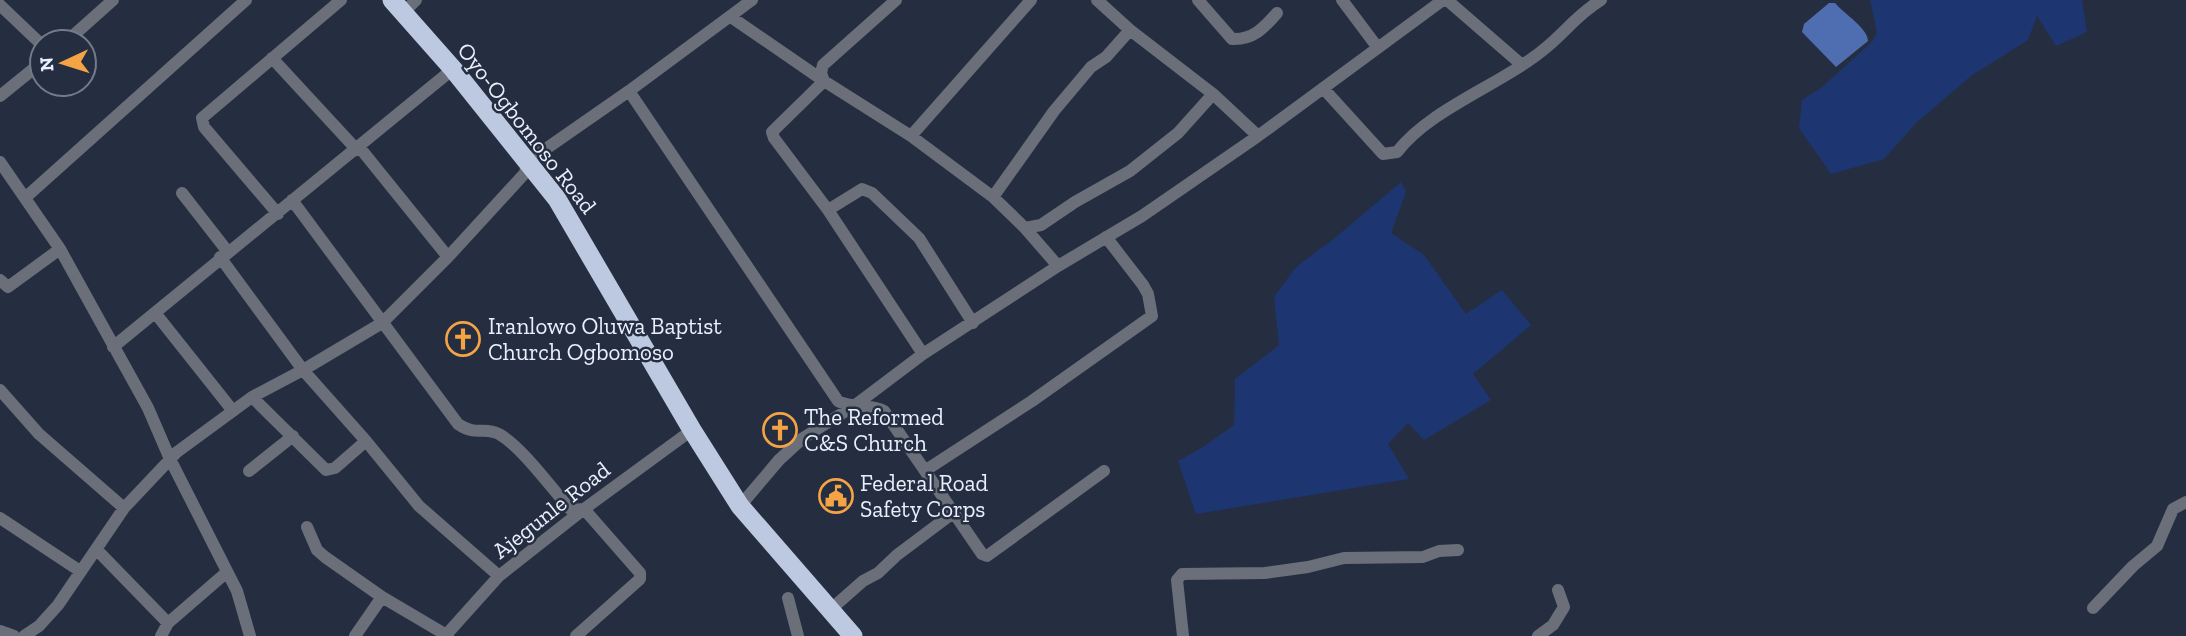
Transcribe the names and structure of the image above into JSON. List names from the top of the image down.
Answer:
{
  "streets": {
    "highway": ["Oyo-Ogbomoso Road"],
    "street": ["Ajegunle Road"]
  },
  "crossings": [
    ["Oyo-Ogbomoso Road", "Ajegunle Road"]
  ],
  "places": {
    "church": ["Iranlowo Oluwa Baptist Church Ogbomoso", "The Reformed C&S Church"],
    "public building": ["Federal Road Safety Corps"]
  },
  "north": "left"
}
